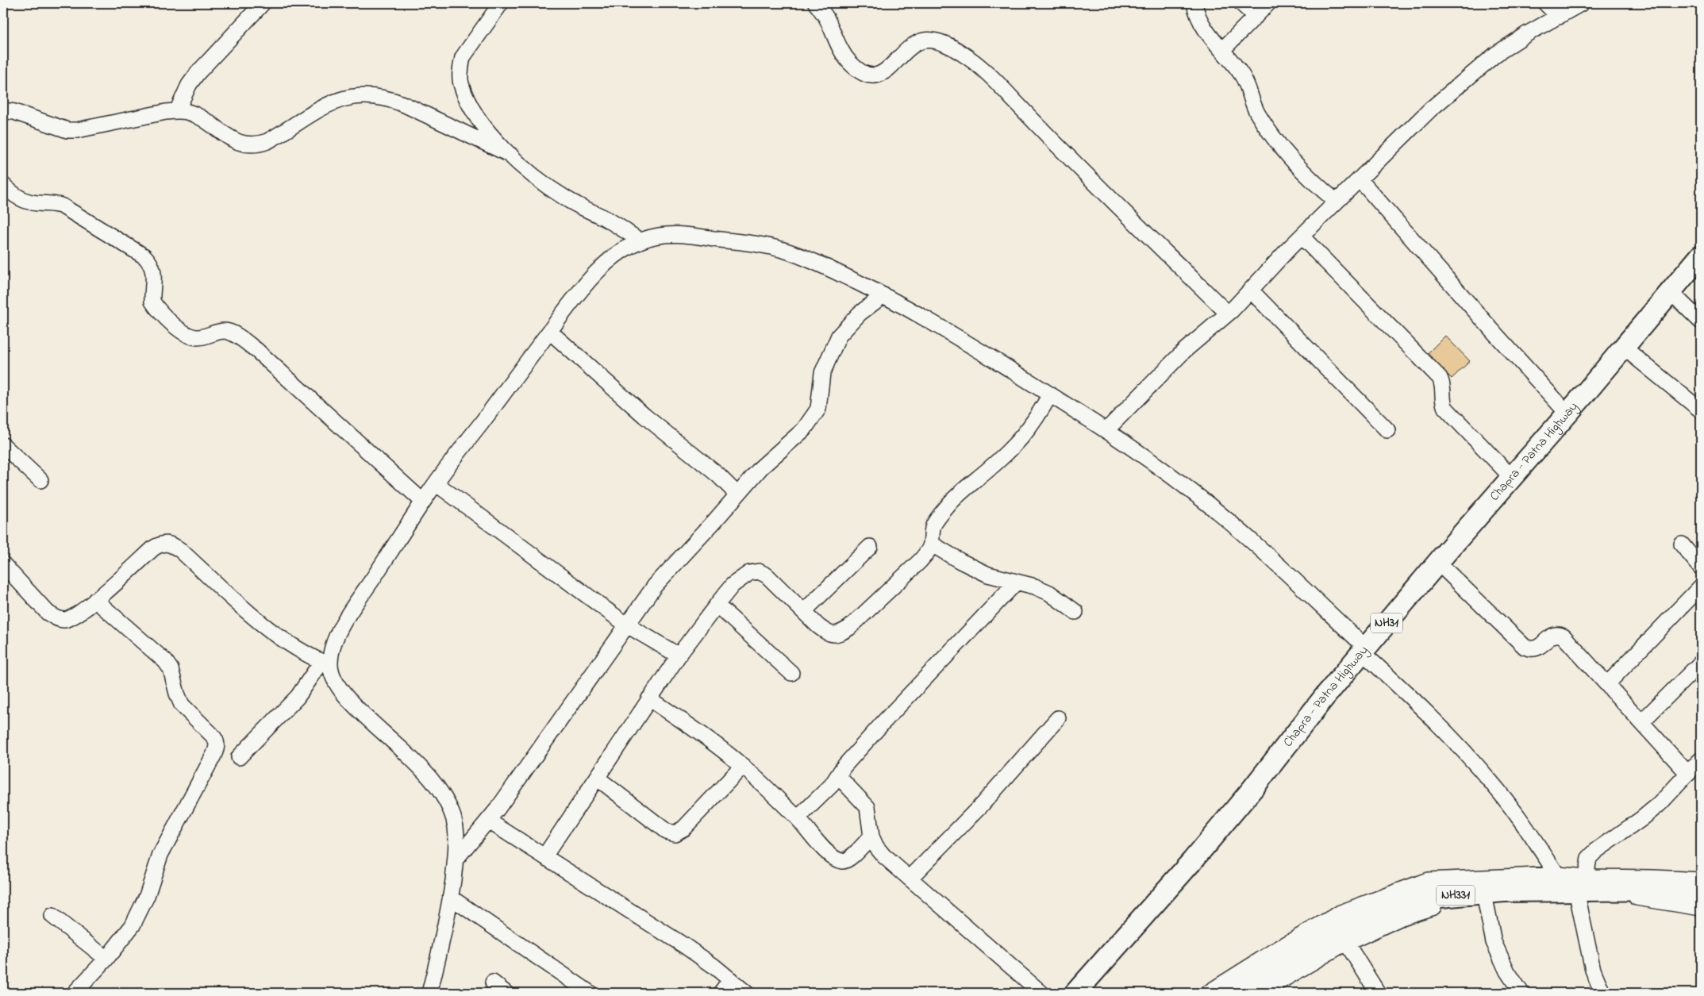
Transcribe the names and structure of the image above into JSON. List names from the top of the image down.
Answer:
{
  "streets": {
    "highway": ["Chapra - Patna Highway", "NH31", "NH331"]
  }
}
